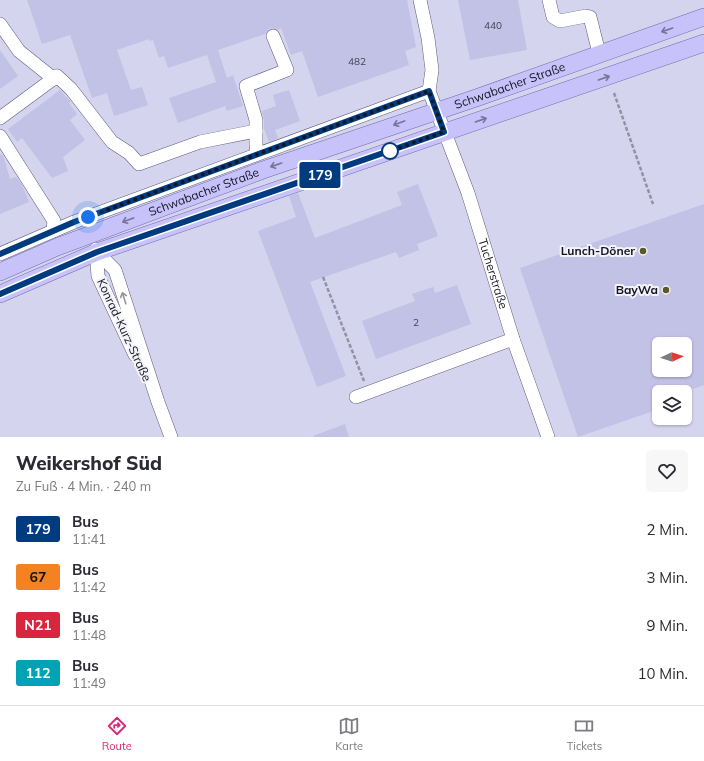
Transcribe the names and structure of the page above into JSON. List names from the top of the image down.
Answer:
{
  "streets": {
    "main road": ["Schwabacher Straße"],
    "street": ["Tucherstraße", "Konrad-Kurz-Straße"]
  },
  "crossings": [
    ["Schwabacher Straße", "Tucherstraße"],
    ["Schwabacher Straße", "Konrad-Kurz-Straße"]
  ],
  "places": ["Lunch-Döner", "BayWa"],
  "lines": ["bus line 179"],
  "house_numbers": ["440", "482", "2"],
  "north": "right",
  "page": {
    "on_map": "179",
    "heading": ["Weikershof Süd", "Zu Fuß · 4 Min. · 240 m"],
    "list": [
      {
        "mark": "179",
        "name": "Bus",
        "note": "11:41",
        "value": "2 Min."
      },
      {
        "mark": "67",
        "name": "Bus",
        "note": "11:42",
        "value": "3 Min."
      },
      {
        "mark": "N21",
        "name": "Bus",
        "note": "11:48",
        "value": "9 Min."
      },
      {
        "mark": "112",
        "name": "Bus",
        "note": "11:49",
        "value": "10 Min."
      }
    ],
    "tabs": ["Route", "Karte", "Tickets"]
  }
}
